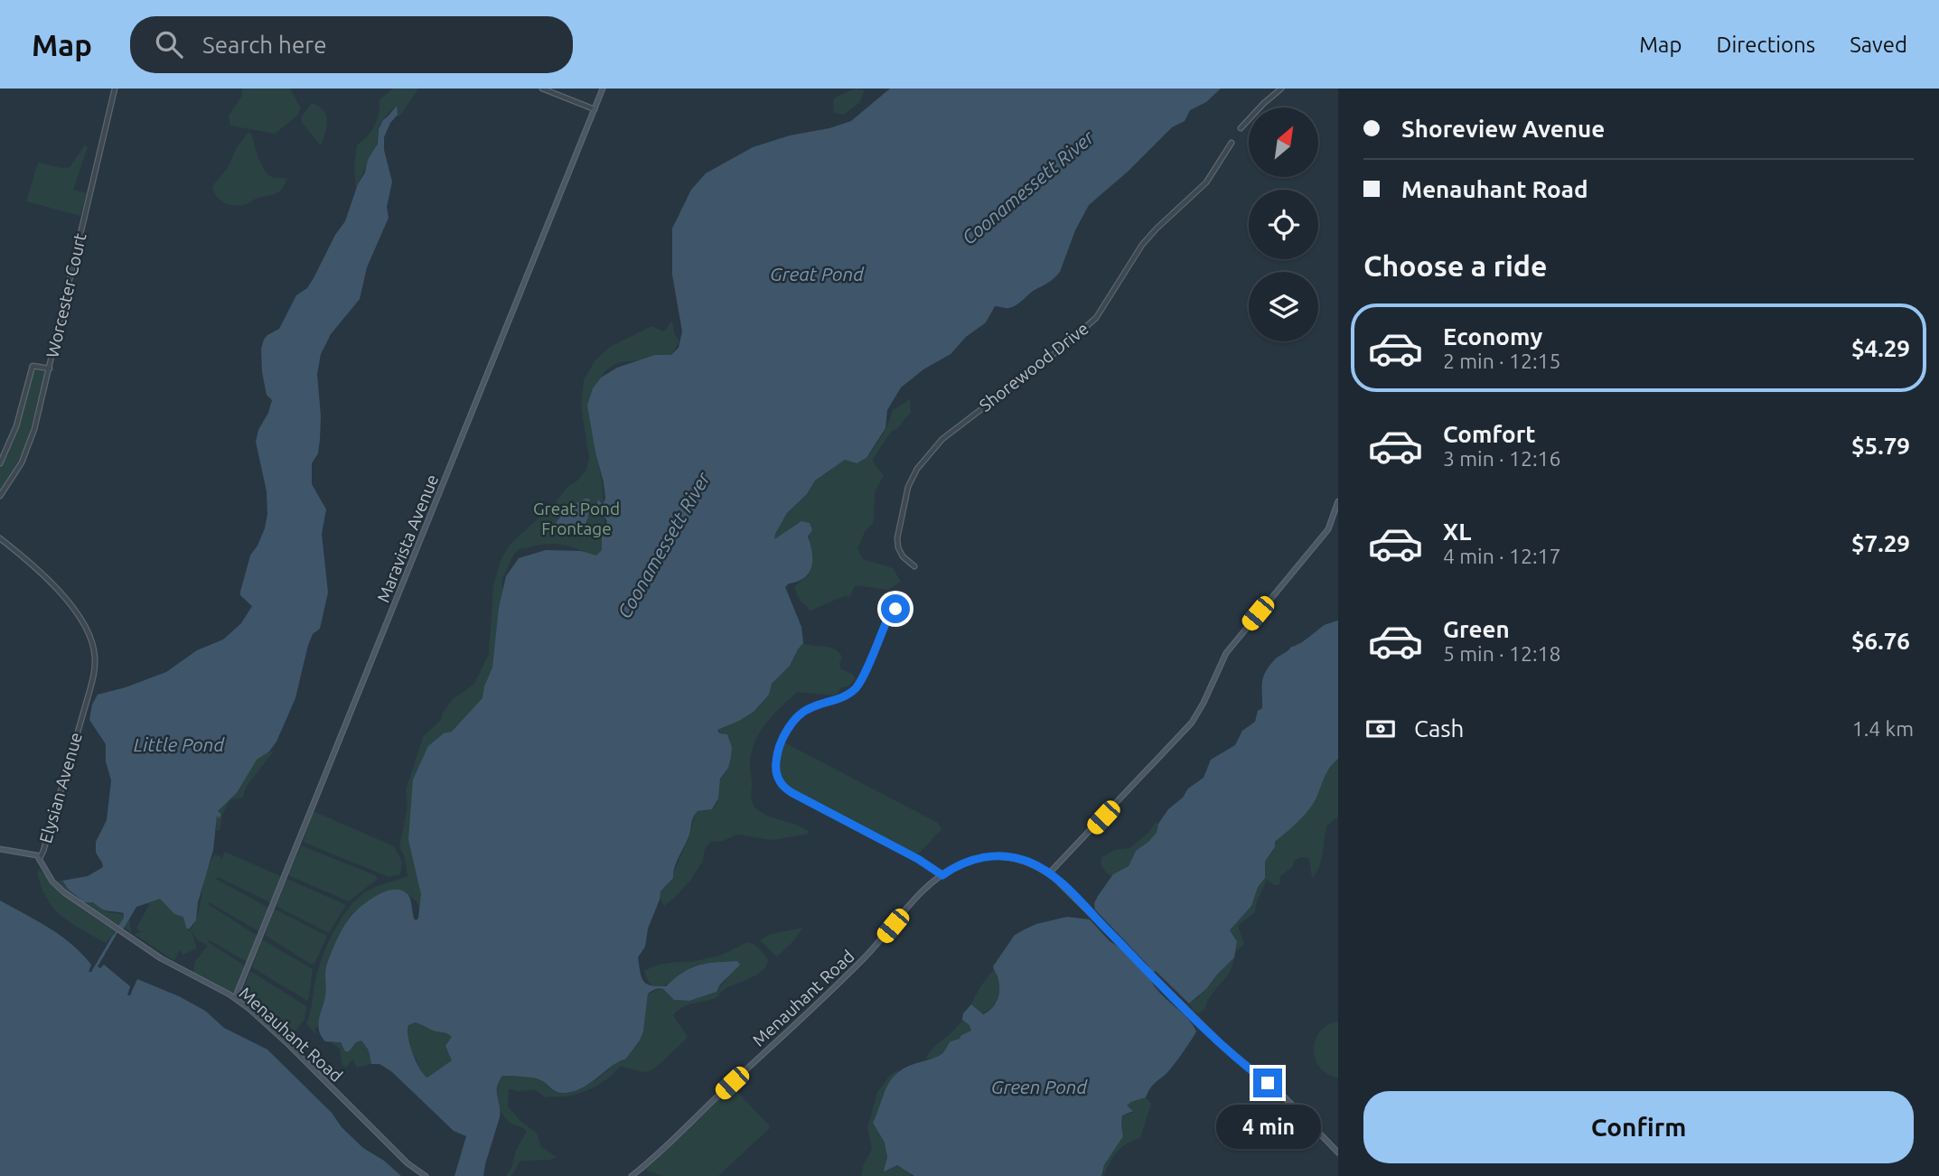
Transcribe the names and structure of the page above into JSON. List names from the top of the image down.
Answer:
{
  "streets": {
    "main road": ["Maravista Avenue", "Menauhant Road"],
    "street": ["Worcester Court", "Shorewood Drive", "Elysian Avenue"]
  },
  "crossings": [
    ["Maravista Avenue", "Menauhant Road"],
    ["Elysian Avenue", "Menauhant Road"]
  ],
  "water": [
    "Coonamessett River",
    "Great Pond",
    "Little Pond",
    "Green Pond"
  ],
  "parks": ["Great Pond Frontage"],
  "north": "top right",
  "page": {
    "header": "Map",
    "search": "Search here",
    "nav": ["Map", "Directions", "Saved"],
    "banner": ["Shoreview Avenue", "Menauhant Road"],
    "heading": "Choose a ride",
    "list": [
      {
        "name": "Economy",
        "note": "2 min · 12:15",
        "value": "$4.29"
      },
      {
        "name": "Comfort",
        "note": "3 min · 12:16",
        "value": "$5.79"
      },
      {
        "name": "XL",
        "note": "4 min · 12:17",
        "value": "$7.29"
      },
      {
        "name": "Green",
        "note": "5 min · 12:18",
        "value": "$6.76"
      }
    ],
    "pay": ["Cash", "1.4 km"],
    "buttons": "Confirm",
    "bubble": "4 min"
  }
}
